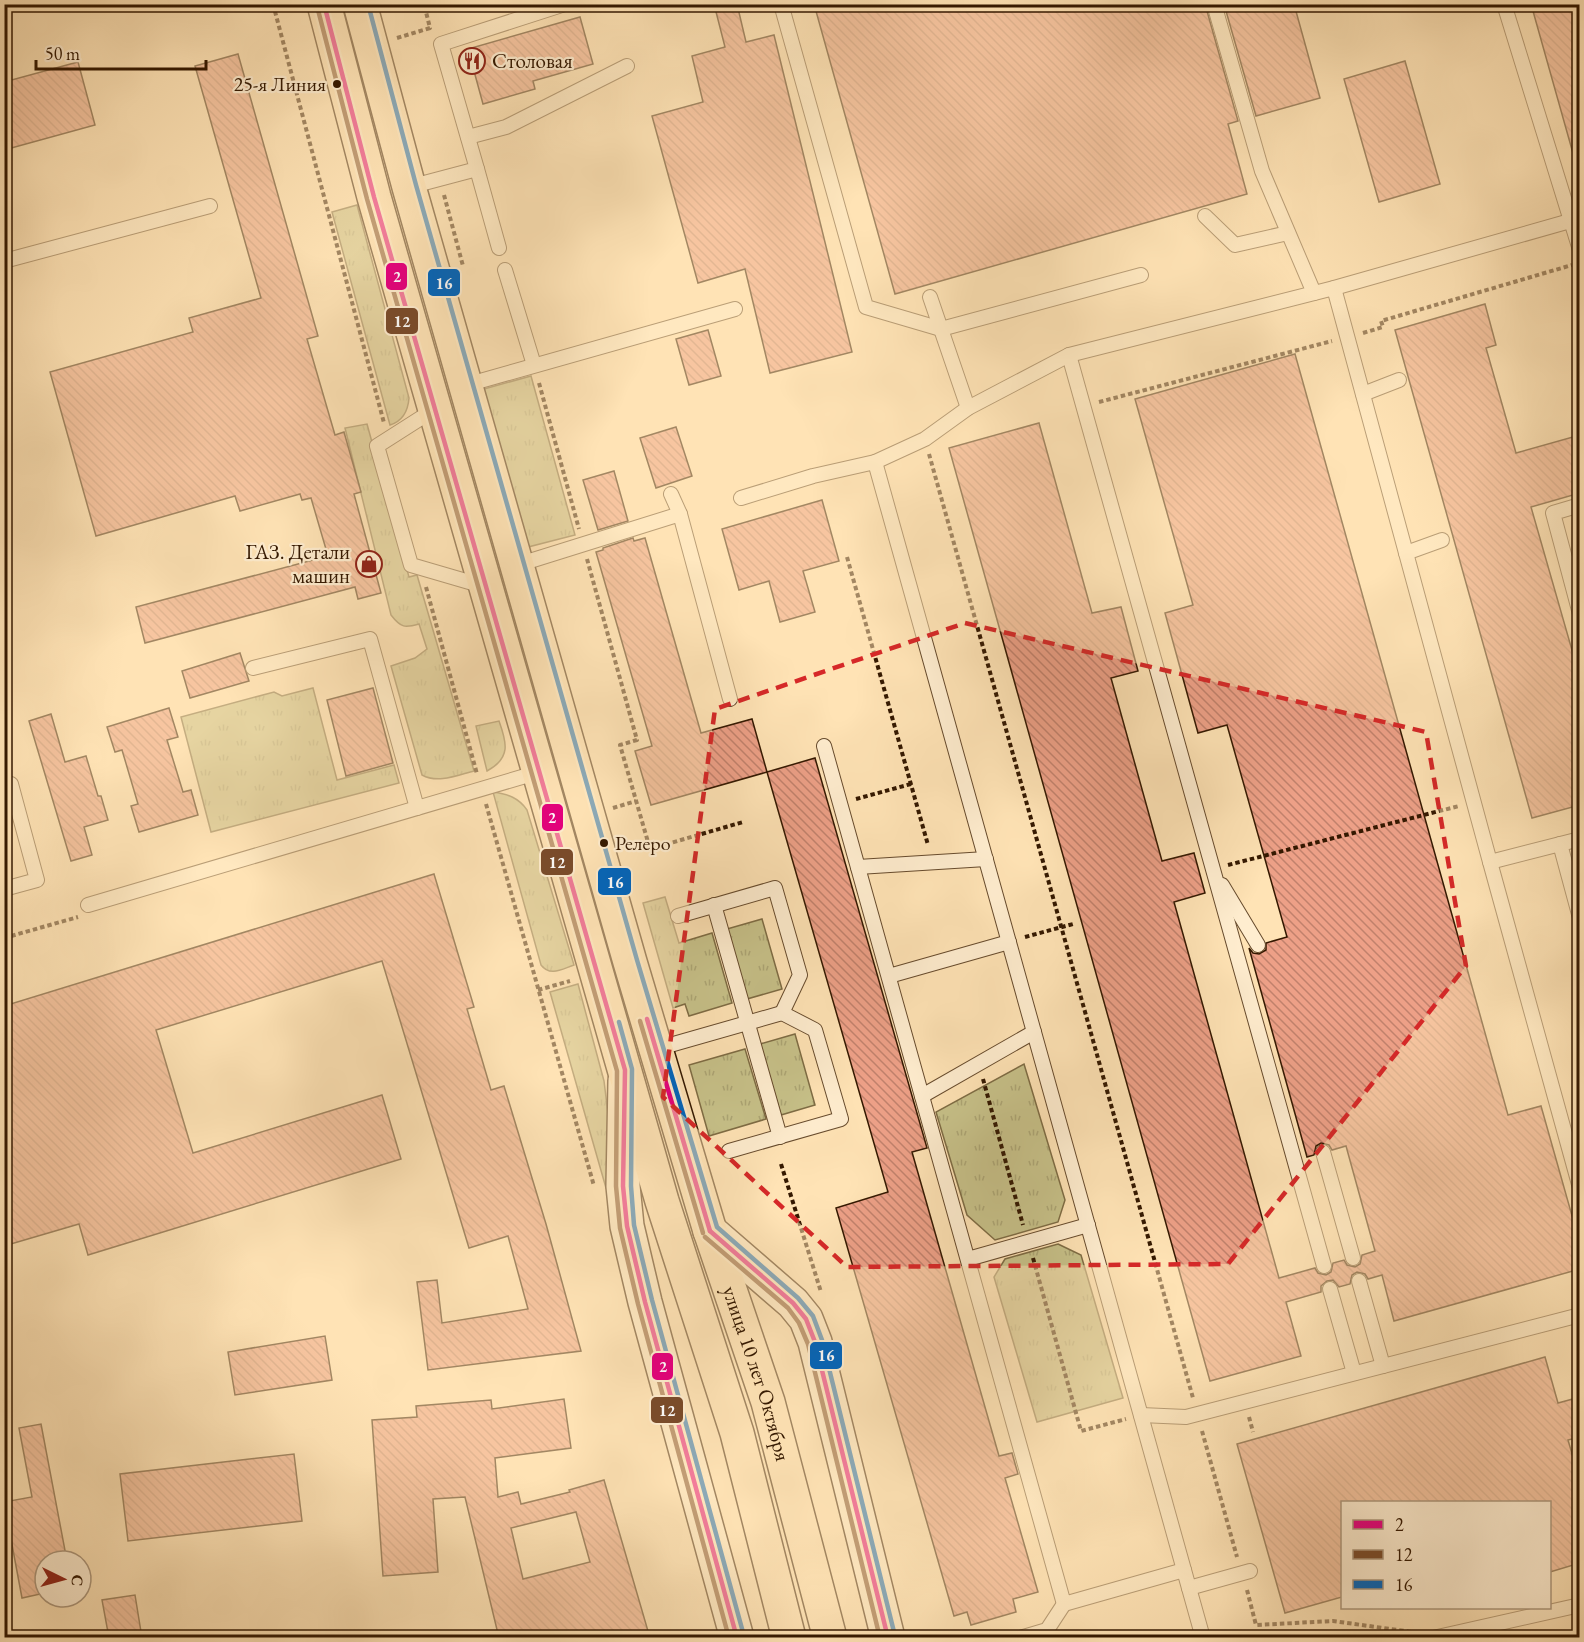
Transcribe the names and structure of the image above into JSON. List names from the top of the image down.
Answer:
{
  "streets": {
    "main road": ["улица 10 лет Октября"]
  },
  "places": {
    "restaurant": ["Столовая"],
    "other": ["25-я Линия", "Релеро"],
    "shop": ["ГАЗ. Детали машин"]
  },
  "lines": ["transit line 2", "transit line 16", "transit line 12"],
  "legend": ["2", "12", "16"],
  "scale_bar": "50 m",
  "north": "right"
}
